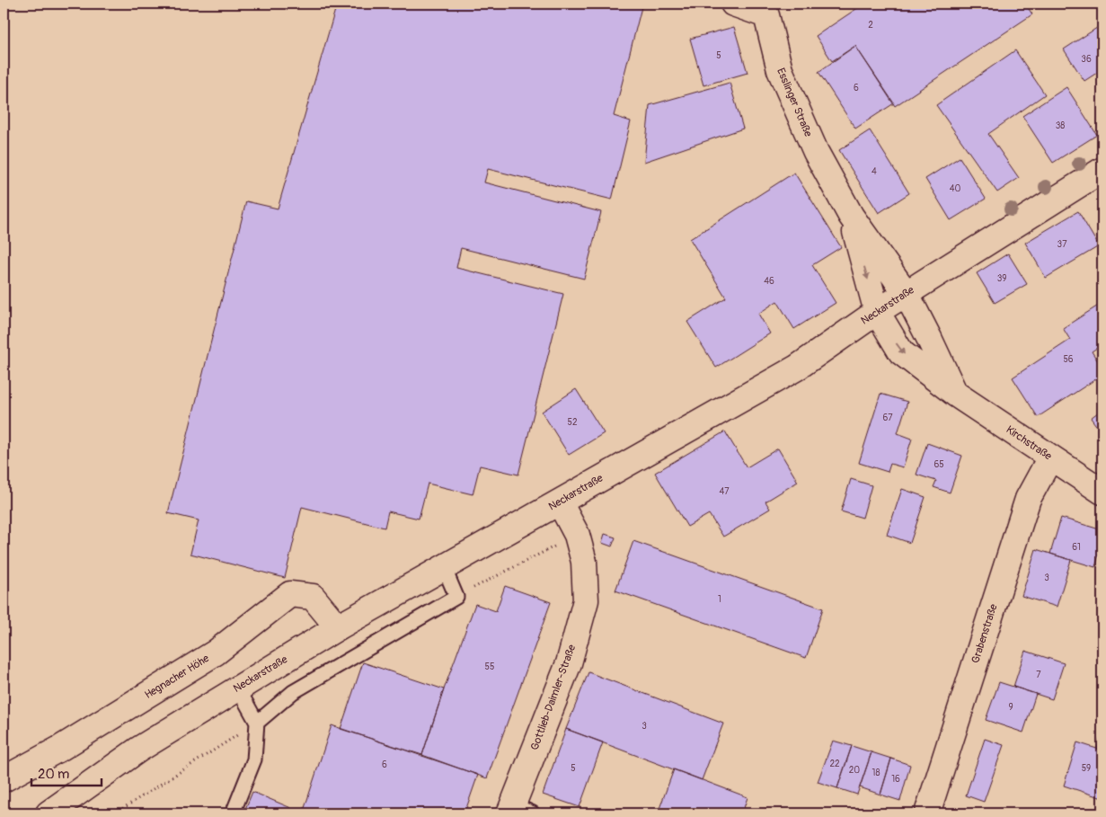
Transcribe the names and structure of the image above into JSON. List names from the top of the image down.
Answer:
{
  "streets": {
    "street": [
      "Esslinger Straße",
      "Neckarstraße",
      "Kirchstraße",
      "Grabenstraße",
      "Hegnacher Höhe",
      "Gottlieb-Daimler-Straße"
    ]
  },
  "crossings": [
    ["Esslinger Straße", "Neckarstraße"],
    ["Esslinger Straße", "Kirchstraße"],
    ["Neckarstraße", "Kirchstraße"],
    ["Neckarstraße", "Hegnacher Höhe"],
    ["Neckarstraße", "Gottlieb-Daimler-Straße"],
    ["Kirchstraße", "Grabenstraße"]
  ],
  "house_numbers": [
    "2",
    "5",
    "36",
    "6",
    "38",
    "4",
    "40",
    "37",
    "39",
    "46",
    "56",
    "67",
    "52",
    "65",
    "47",
    "61",
    "3",
    "1",
    "55",
    "7",
    "9",
    "3",
    "22",
    "6",
    "5",
    "59",
    "20",
    "18",
    "16"
  ],
  "scale_bar": "20 m"
}
